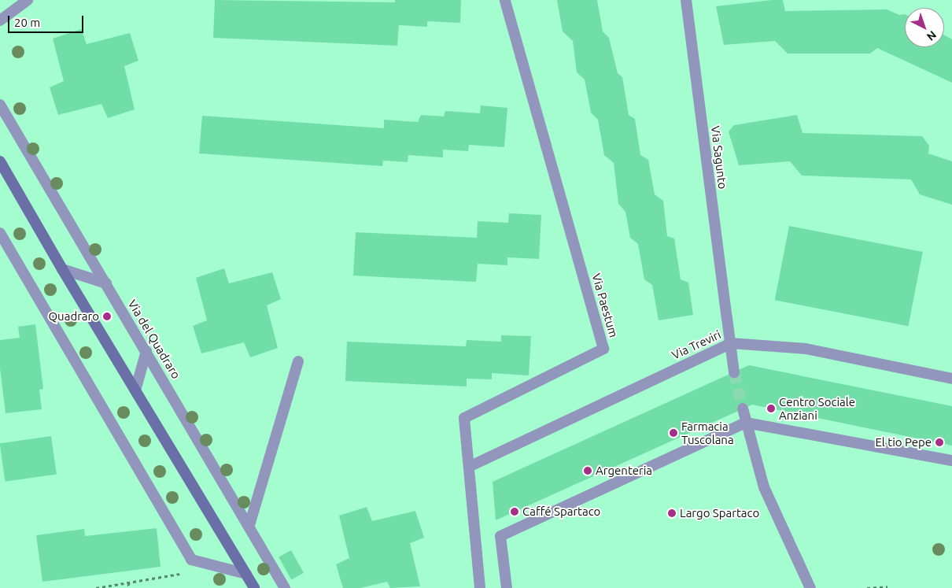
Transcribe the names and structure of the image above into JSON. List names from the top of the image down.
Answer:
{
  "streets": {
    "street": [
      "Via Sagunto",
      "Via Paestum",
      "Via del Quadraro",
      "Via Treviri"
    ]
  },
  "crossings": [
    ["Via Sagunto", "Via Treviri"],
    ["Via Paestum", "Via Treviri"]
  ],
  "places": [
    "Quadraro",
    "Centro Sociale Anziani",
    "Farmacia Tuscolana",
    "El tio Pepe",
    "Argenteria",
    "Caffé Spartaco",
    "Largo Spartaco"
  ],
  "scale_bar": "20 m",
  "north": "bottom right"
}
